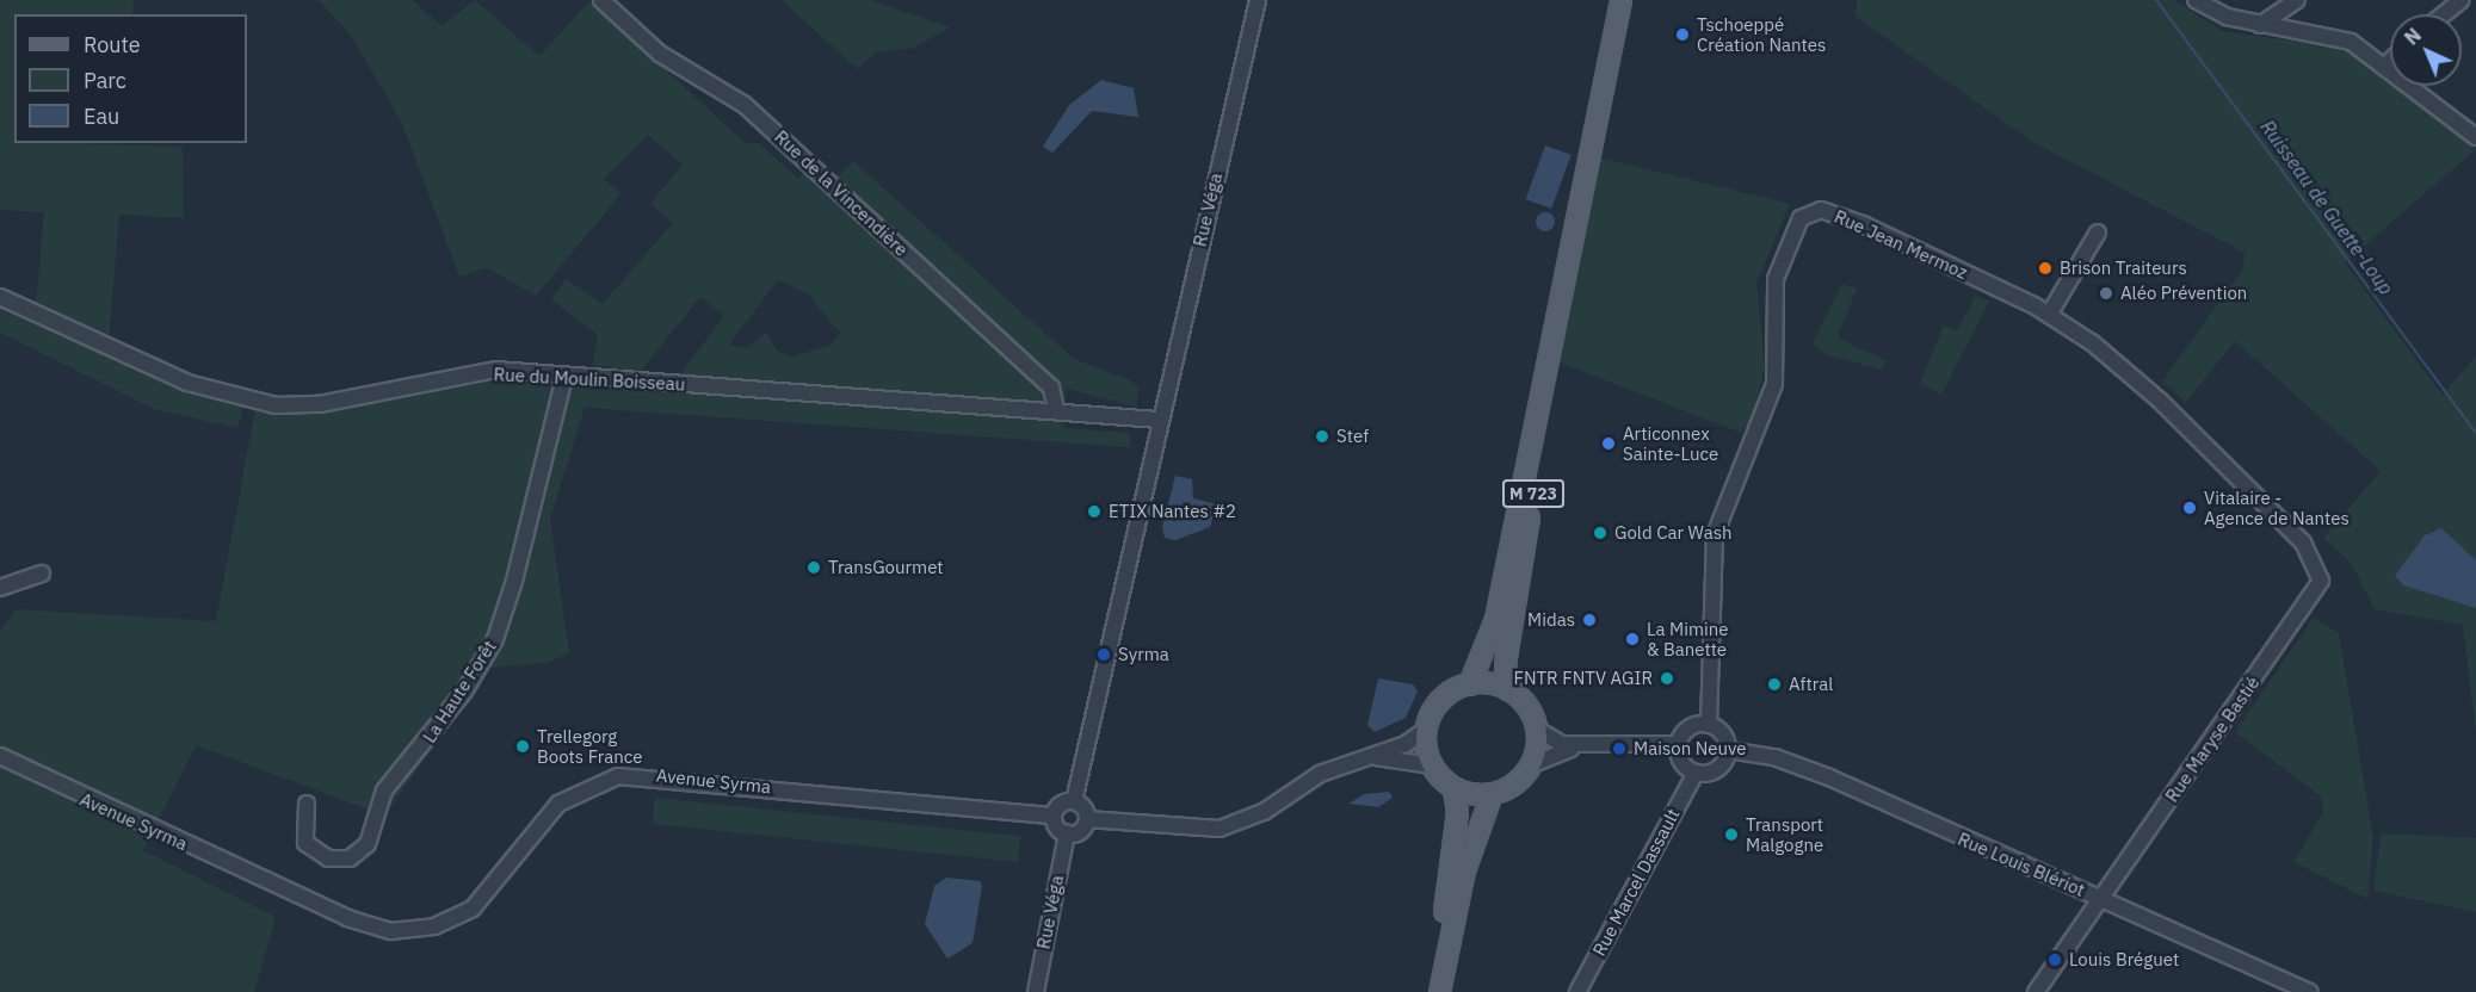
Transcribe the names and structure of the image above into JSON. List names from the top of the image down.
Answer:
{
  "streets": {
    "main road": ["M 723"],
    "street": [
      "Rue de la Vincendière",
      "Rue Véga",
      "Rue Jean Mermoz",
      "Rue du Moulin Boisseau",
      "La Haute Forêt",
      "Rue Maryse Bastié",
      "Avenue Syrma",
      "Rue Louis Blériot",
      "Rue Marcel Dassault"
    ]
  },
  "crossings": [
    ["Rue de la Vincendière", "Rue du Moulin Boisseau"],
    ["Rue Véga", "Rue du Moulin Boisseau"],
    ["Rue Véga", "Avenue Syrma"],
    ["Rue Jean Mermoz", "Rue Maryse Bastié"],
    ["Rue Jean Mermoz", "Rue Louis Blériot"],
    ["Rue Jean Mermoz", "Rue Marcel Dassault"],
    ["Rue du Moulin Boisseau", "La Haute Forêt"],
    ["Rue Maryse Bastié", "Rue Louis Blériot"],
    ["Rue Louis Blériot", "Rue Marcel Dassault"]
  ],
  "water": ["Ruisseau de Guette-Loup"],
  "places": [
    "Tschoeppé Création Nantes",
    "Brison Traiteurs",
    "Aléo Prévention",
    "Stef",
    "Articonnex Sainte-Luce",
    "Vitalaire - Agence de Nantes",
    "ETIX Nantes #2",
    "Gold Car Wash",
    "TransGourmet",
    "Midas",
    "La Mimine & Banette",
    "Syrma",
    "FNTR FNTV AGIR",
    "Aftral",
    "Trellegorg Boots France",
    "Maison Neuve",
    "Transport Malgogne",
    "Louis Bréguet"
  ],
  "legend": ["Route", "Parc", "Eau"],
  "north": "top left"
}
